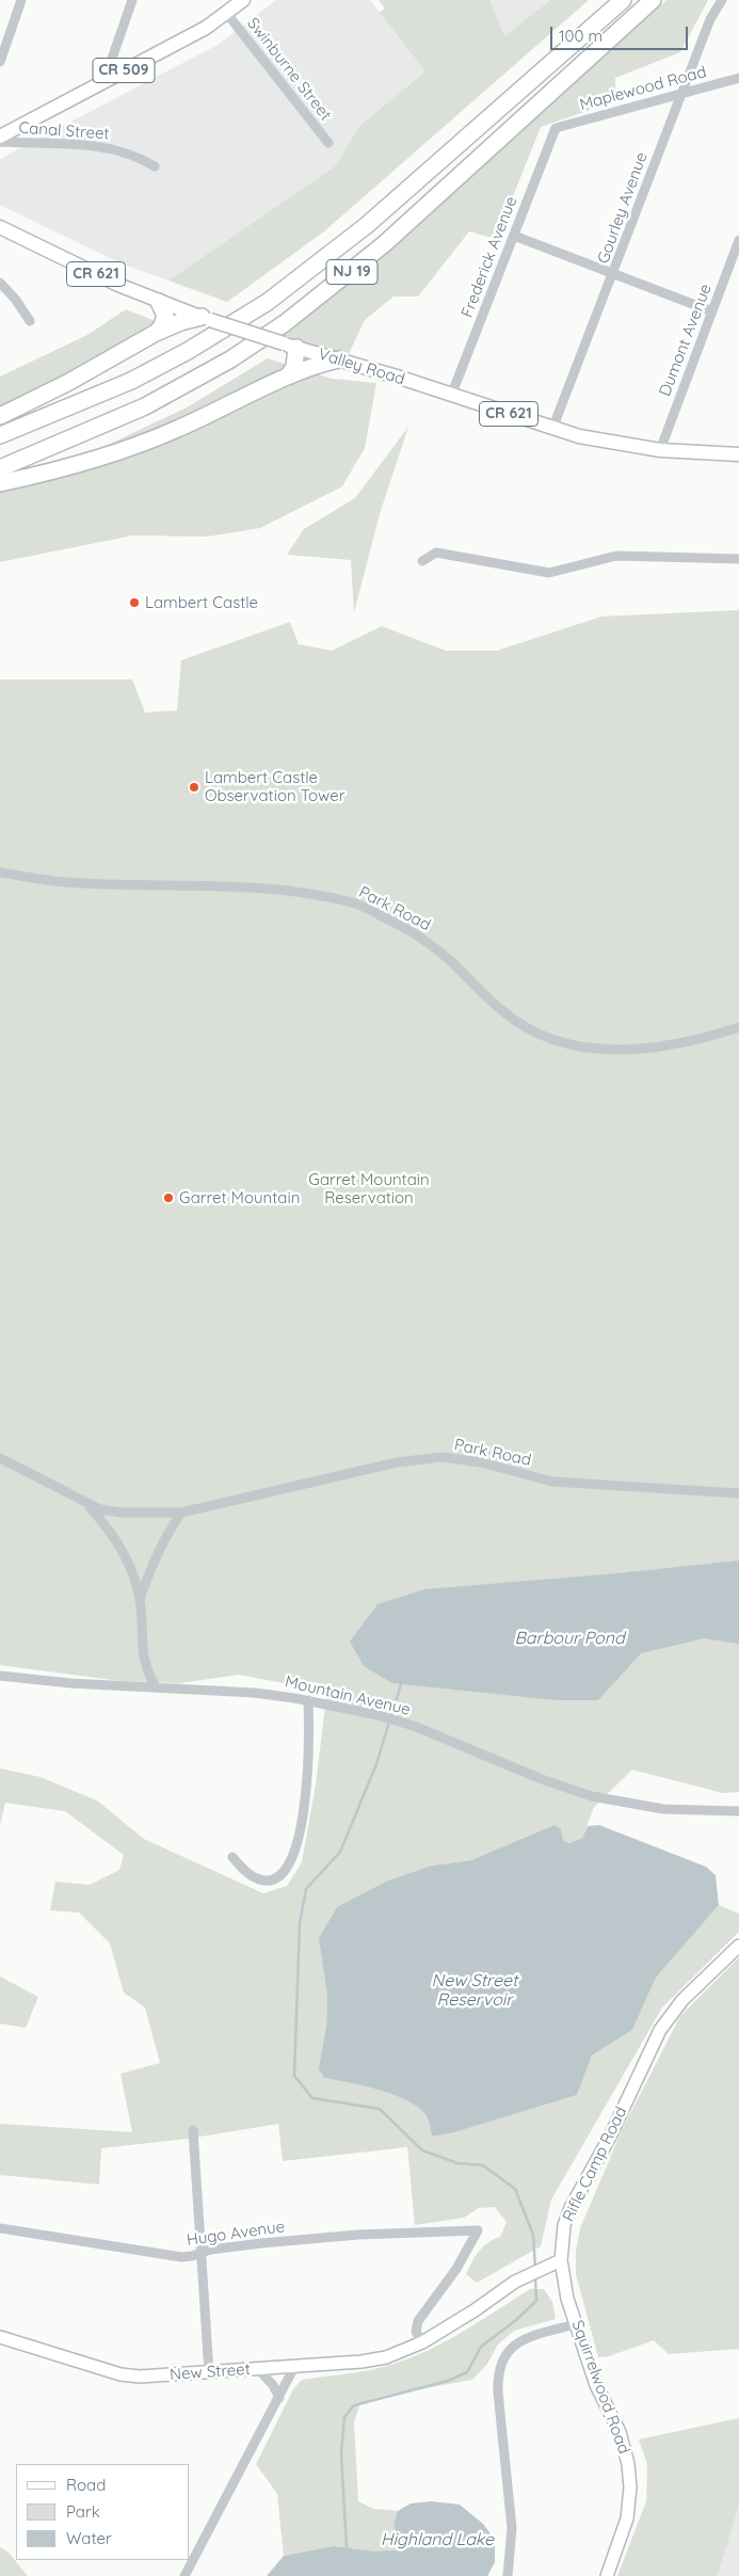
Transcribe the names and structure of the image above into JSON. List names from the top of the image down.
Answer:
{
  "streets": {
    "highway": ["NJ 19"],
    "main road": ["CR 509", "CR 621", "Valley Road"],
    "street": [
      "Swinburne Street",
      "Maplewood Road",
      "Canal Street",
      "Gourley Avenue",
      "Frederick Avenue",
      "Dumont Avenue",
      "Park Road",
      "Mountain Avenue",
      "Rifle Camp Road",
      "Hugo Avenue",
      "New Street",
      "Squirrelwood Road"
    ]
  },
  "crossings": [
    ["Swinburne Street", "CR 509"],
    ["Maplewood Road", "Gourley Avenue"],
    ["Maplewood Road", "Frederick Avenue"],
    ["Gourley Avenue", "Valley Road"],
    ["Frederick Avenue", "Valley Road"],
    ["Dumont Avenue", "Valley Road"],
    ["Park Road", "Mountain Avenue"],
    ["Rifle Camp Road", "Squirrelwood Road"],
    ["Hugo Avenue", "New Street"]
  ],
  "water": ["Barbour Pond", "New Street Reservoir", "Highland Lake"],
  "parks": ["Garret Mountain Reservation"],
  "places": ["Lambert Castle", "Lambert Castle Observation Tower", "Garret Mountain"],
  "legend": ["Road", "Park", "Water"],
  "scale_bar": "100 m"
}
